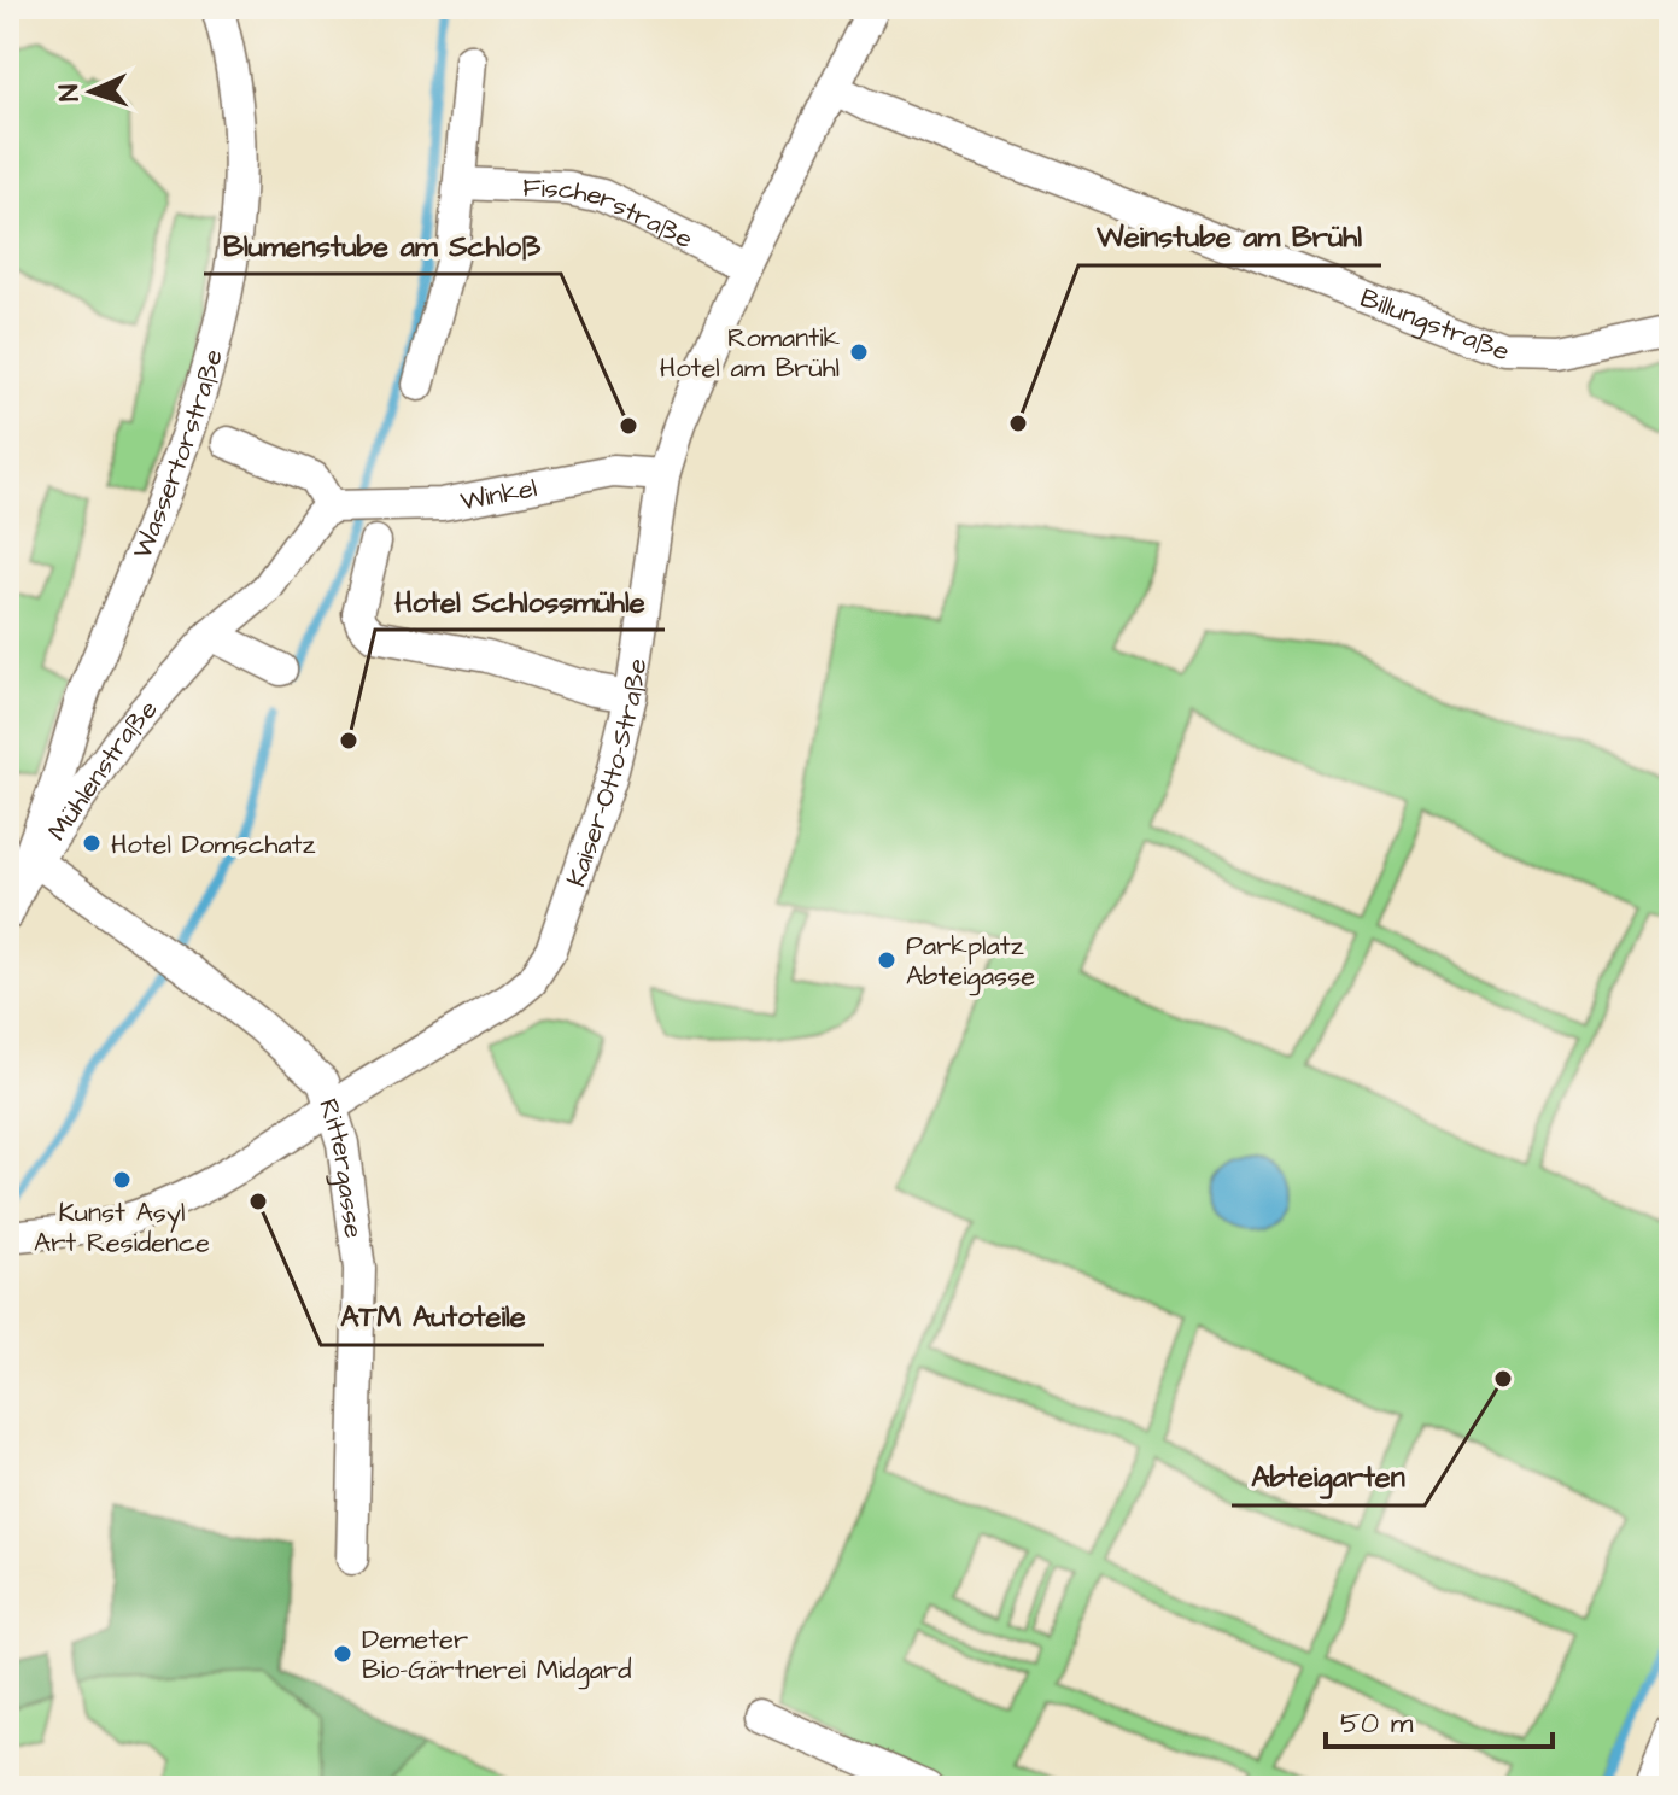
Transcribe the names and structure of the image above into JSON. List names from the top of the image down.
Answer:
{
  "streets": {
    "street": [
      "Fischerstraße",
      "Billungstraße",
      "Wassertorstraße",
      "Winkel",
      "Mühlenstraße",
      "Kaiser-Otto-Straße",
      "Rittergasse"
    ]
  },
  "crossings": [
    ["Fischerstraße", "Kaiser-Otto-Straße"],
    ["Billungstraße", "Kaiser-Otto-Straße"],
    ["Wassertorstraße", "Mühlenstraße"],
    ["Wassertorstraße", "Rittergasse"],
    ["Winkel", "Mühlenstraße"],
    ["Winkel", "Kaiser-Otto-Straße"],
    ["Mühlenstraße", "Rittergasse"],
    ["Kaiser-Otto-Straße", "Rittergasse"]
  ],
  "places": [
    "Romantik Hotel am Brühl",
    "Weinstube am Brühl",
    "Blumenstube am Schloß",
    "Hotel Schlossmühle",
    "Hotel Domschatz",
    "Parkplatz Abteigasse",
    "Kunst Asyl Art Residence",
    "ATM Autoteile",
    "Abteigarten",
    "Demeter Bio-Gärtnerei Midgard"
  ],
  "scale_bar": "50 m",
  "north": "left"
}
